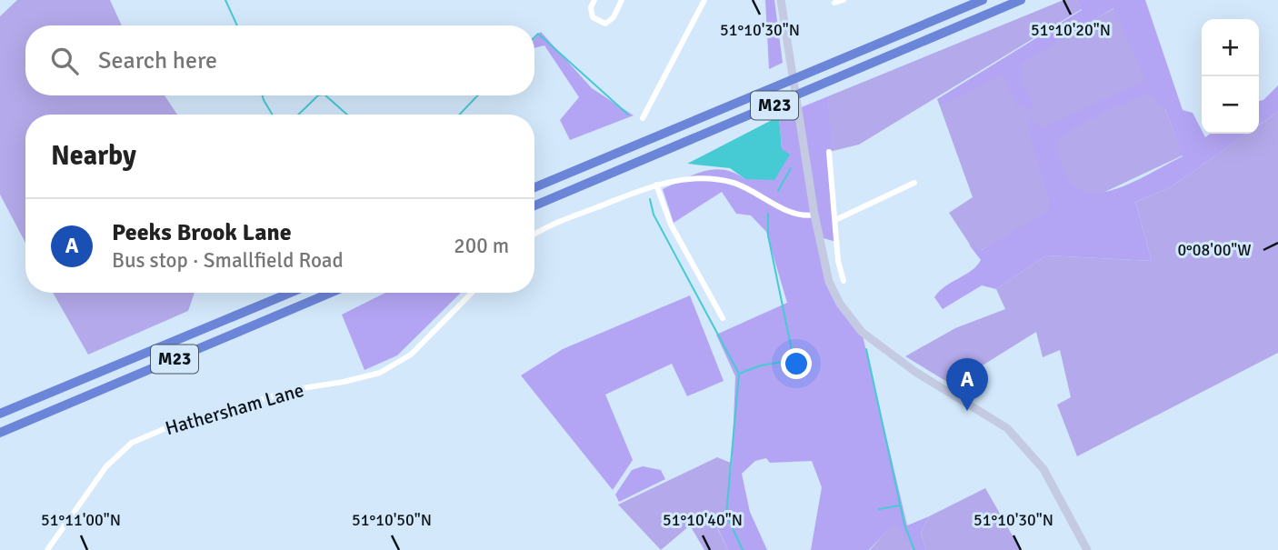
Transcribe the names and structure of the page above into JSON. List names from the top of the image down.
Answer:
{
  "streets": {
    "highway": ["M23"],
    "street": ["Hathersham Lane"]
  },
  "page": {
    "map_buttons": ["+", "−"],
    "search": "Search here",
    "heading": "Nearby",
    "list": [
      {
        "mark": "A",
        "name": "Peeks Brook Lane",
        "note": "Bus stop · Smallfield Road",
        "value": "200 m"
      }
    ],
    "pins": "A"
  },
  "coordinates": [
    "51°10'30\"N",
    "51°10'20\"N",
    "0°08'00\"W",
    "51°11'00\"N",
    "51°10'50\"N",
    "51°10'40\"N"
  ]
}
